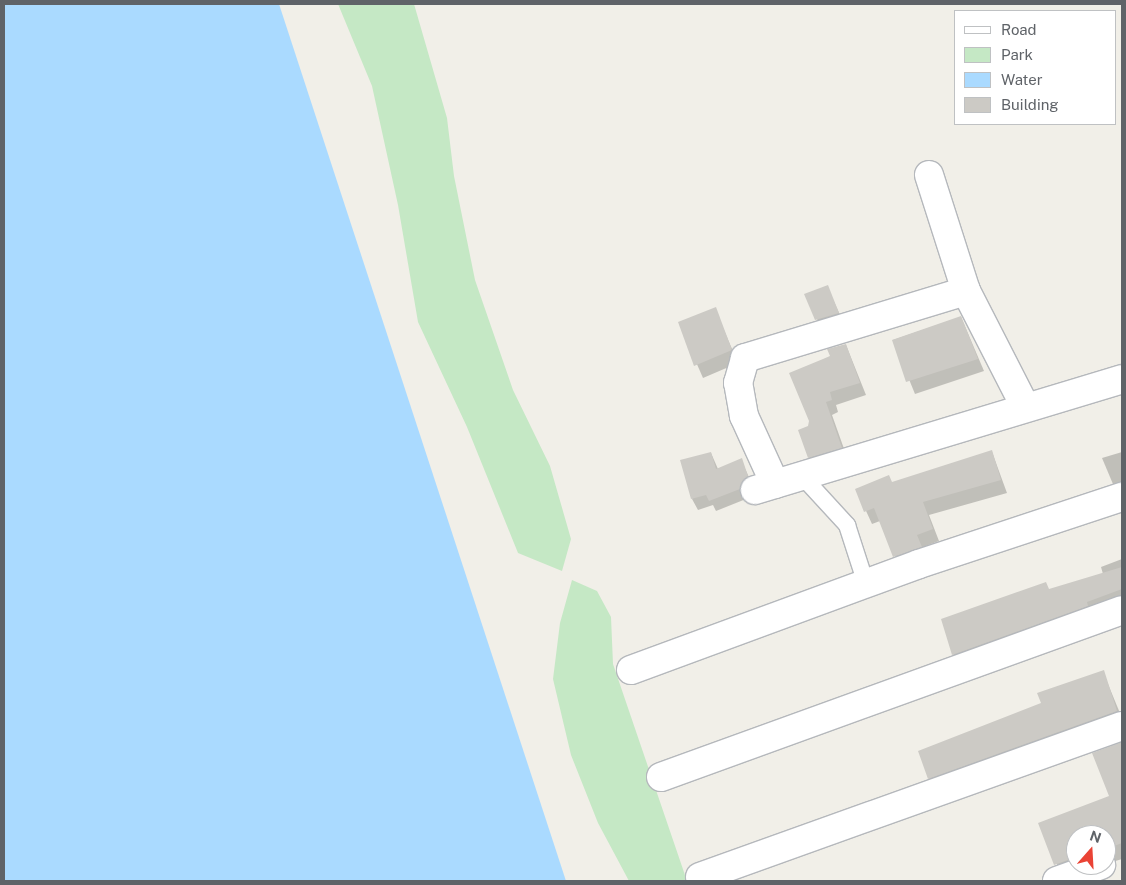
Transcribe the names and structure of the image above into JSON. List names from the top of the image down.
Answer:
{
  "legend": [
    "Road",
    "Park",
    "Water",
    "Building"
  ],
  "north": "top"
}
